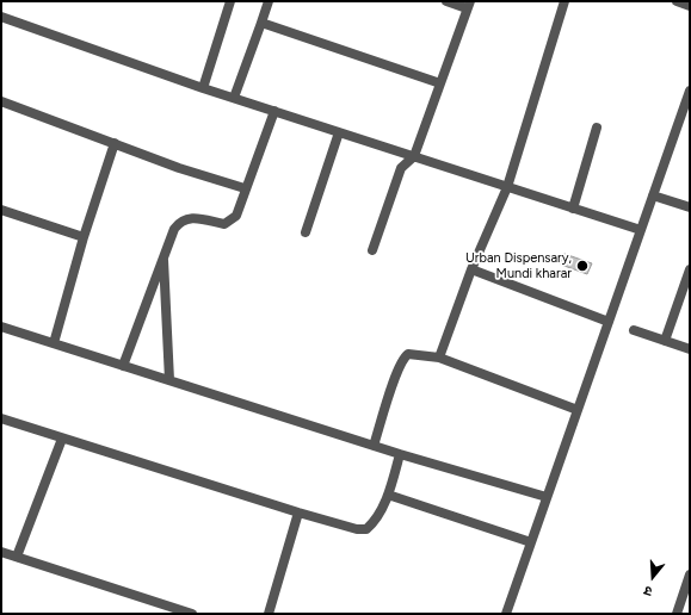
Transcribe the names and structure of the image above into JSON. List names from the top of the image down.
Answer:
{
  "places": ["Urban Dispensary, Mundi kharar"],
  "north": "bottom"
}
